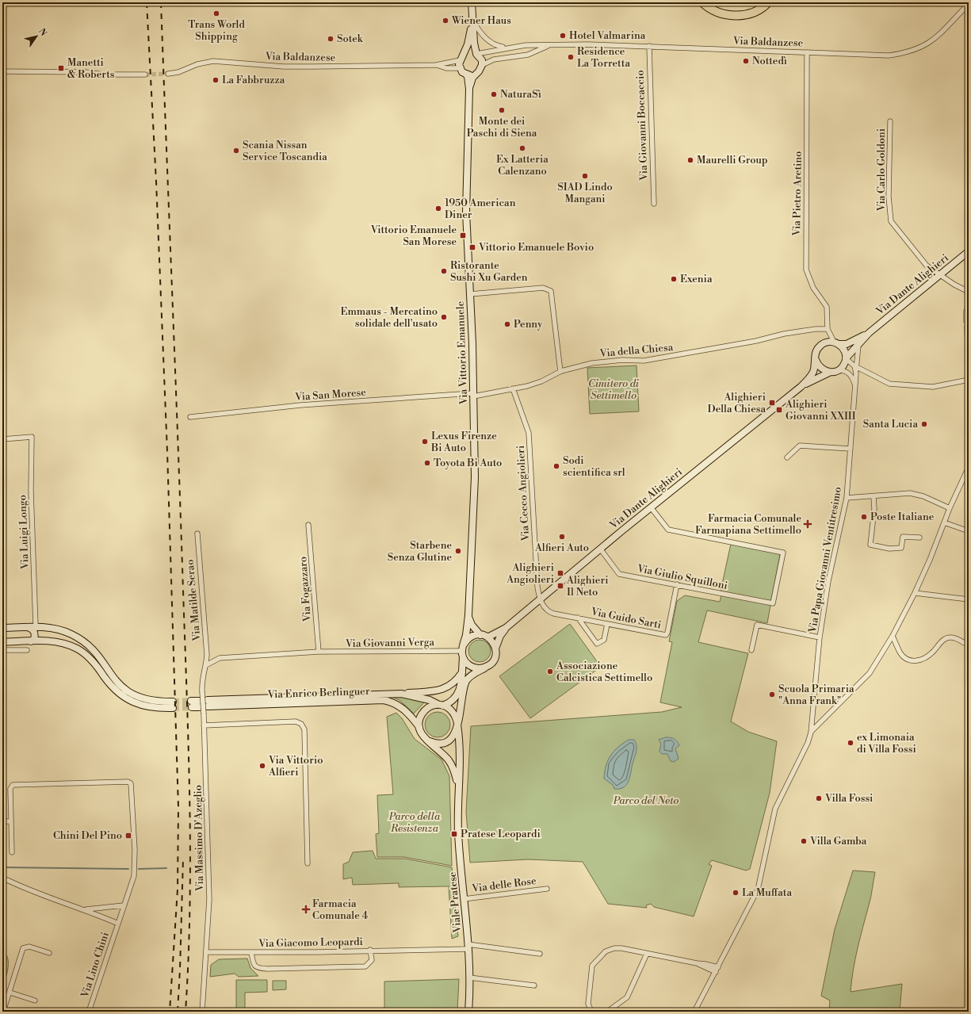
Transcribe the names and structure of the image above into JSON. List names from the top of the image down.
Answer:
{
  "streets": {
    "main road": [
      "Via Dante Alighieri",
      "Via Vittorio Emanuele",
      "Via Enrico Berlinguer",
      "Viale Pratese"
    ],
    "street": [
      "Via Baldanzese",
      "Via Giovanni Boccaccio",
      "Via Carlo Goldoni",
      "Via Pietro Aretino",
      "Via della Chiesa",
      "Via San Morese",
      "Via Cecco Angiolieri",
      "Via Luigi Longo",
      "Via Papa Giovanni Ventitresimo",
      "Via Giulio Squilloni",
      "Via Fogazzaro",
      "Via Matilde Serao",
      "Via Guido Sarti",
      "Via Giovanni Verga",
      "Via Massimo D'Azeglio",
      "Via delle Rose",
      "Via Giacomo Leopardi",
      "Via Lino Chini"
    ]
  },
  "crossings": [
    ["Via Baldanzese", "Via Giovanni Boccaccio"],
    ["Via Baldanzese", "Via Pietro Aretino"],
    ["Via Baldanzese", "Via Vittorio Emanuele"],
    ["Via Carlo Goldoni", "Via Dante Alighieri"],
    ["Via Pietro Aretino", "Via della Chiesa"],
    ["Via Dante Alighieri", "Via Vittorio Emanuele"],
    ["Via Dante Alighieri", "Via Cecco Angiolieri"],
    ["Via Dante Alighieri", "Via Papa Giovanni Ventitresimo"],
    ["Via Dante Alighieri", "Via Giulio Squilloni"],
    ["Via Dante Alighieri", "Via Guido Sarti"],
    ["Via Dante Alighieri", "Via Giovanni Verga"],
    ["Via Dante Alighieri", "Viale Pratese"],
    ["Via della Chiesa", "Via Vittorio Emanuele"],
    ["Via della Chiesa", "Via San Morese"],
    ["Via della Chiesa", "Via Cecco Angiolieri"],
    ["Via Vittorio Emanuele", "Via San Morese"],
    ["Via Vittorio Emanuele", "Via Giovanni Verga"],
    ["Via Vittorio Emanuele", "Viale Pratese"],
    ["Via Cecco Angiolieri", "Via Guido Sarti"],
    ["Via Giulio Squilloni", "Via Guido Sarti"],
    ["Via Fogazzaro", "Via Giovanni Verga"],
    ["Via Matilde Serao", "Via Giovanni Verga"],
    ["Via Matilde Serao", "Via Massimo D'Azeglio"],
    ["Via Giovanni Verga", "Via Massimo D'Azeglio"],
    ["Via Giovanni Verga", "Viale Pratese"],
    ["Via Enrico Berlinguer", "Viale Pratese"],
    ["Via Massimo D'Azeglio", "Via Giacomo Leopardi"],
    ["Via delle Rose", "Viale Pratese"],
    ["Viale Pratese", "Via Giacomo Leopardi"]
  ],
  "parks": ["Cimitero di Settimello", "Parco del Neto", "Parco della Resistenza"],
  "places": {
    "other": [
      "Trans World Shipping",
      "Wiener Haus",
      "Hotel Valmarina",
      "Sotek",
      "Residence La Torretta",
      "Nottedì",
      "La Fabbruzza",
      "NaturaSì",
      "Monte dei Paschi di Siena",
      "Ex Latteria Calenzano",
      "Scania Nissan Service Toscandia",
      "Maurelli Group",
      "SIAD Lindo Mangani",
      "1950 American Diner",
      "Ristorante Sushi Xu Garden",
      "Exenia",
      "Emmaus - Mercatino solidale dell'usato",
      "Penny",
      "Santa Lucia",
      "Lexus Firenze Bi Auto",
      "Toyota Bi Auto",
      "Sodi scientifica srl",
      "Poste Italiane",
      "Alfieri Auto",
      "Starbene Senza Glutine",
      "Associazione Calcistica Settimello",
      "Scuola Primaria \"Anna Frank\"",
      "ex Limonaia di Villa Fossi",
      "Via Vittorio Alfieri",
      "Villa Fossi",
      "Villa Gamba",
      "La Muffata"
    ],
    "transit": [
      "Manetti & Roberts",
      "Vittorio Emanuele San Morese",
      "Vittorio Emanuele Bovio",
      "Alighieri Della Chiesa",
      "Alighieri Giovanni XXIII",
      "Alighieri Angiolieri",
      "Alighieri Il Neto",
      "Pratese Leopardi",
      "Chini Del Pino"
    ],
    "health": ["Farmacia Comunale Farmapiana Settimello", "Farmacia Comunale 4"]
  },
  "north": "top right"
}
